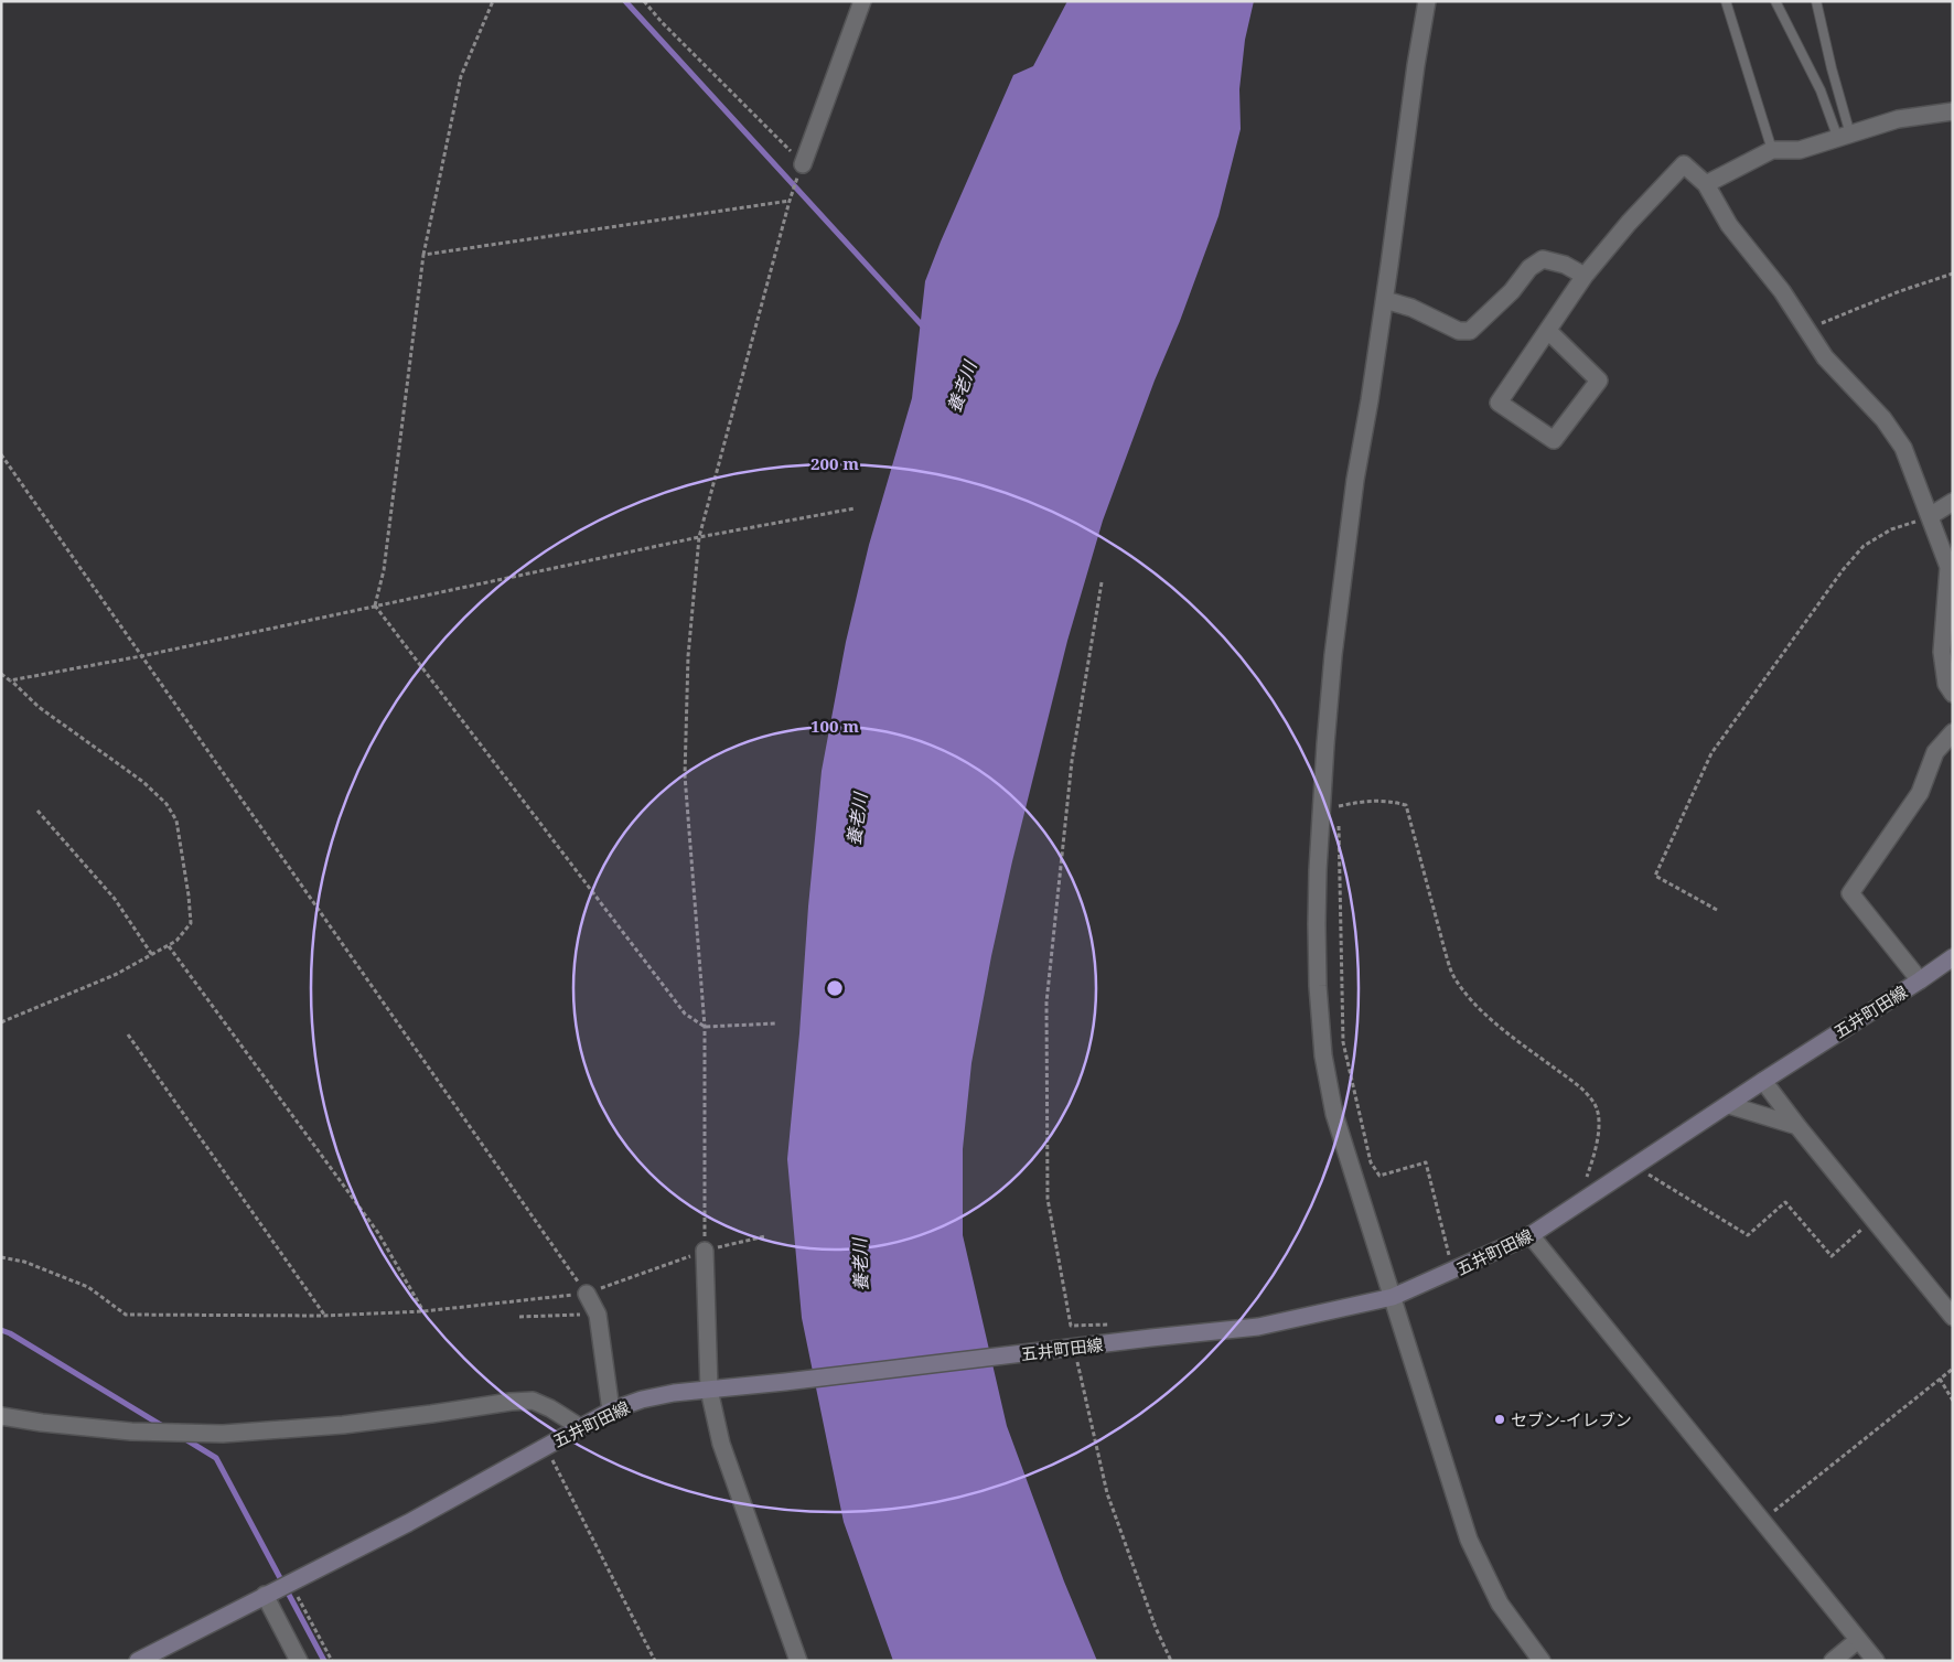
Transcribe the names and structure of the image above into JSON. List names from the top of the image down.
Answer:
{
  "streets": {
    "main road": ["五井町田線"]
  },
  "water": ["養老川"],
  "places": ["セブン-イレブン"],
  "rings": ["200 m", "100 m"]
}
